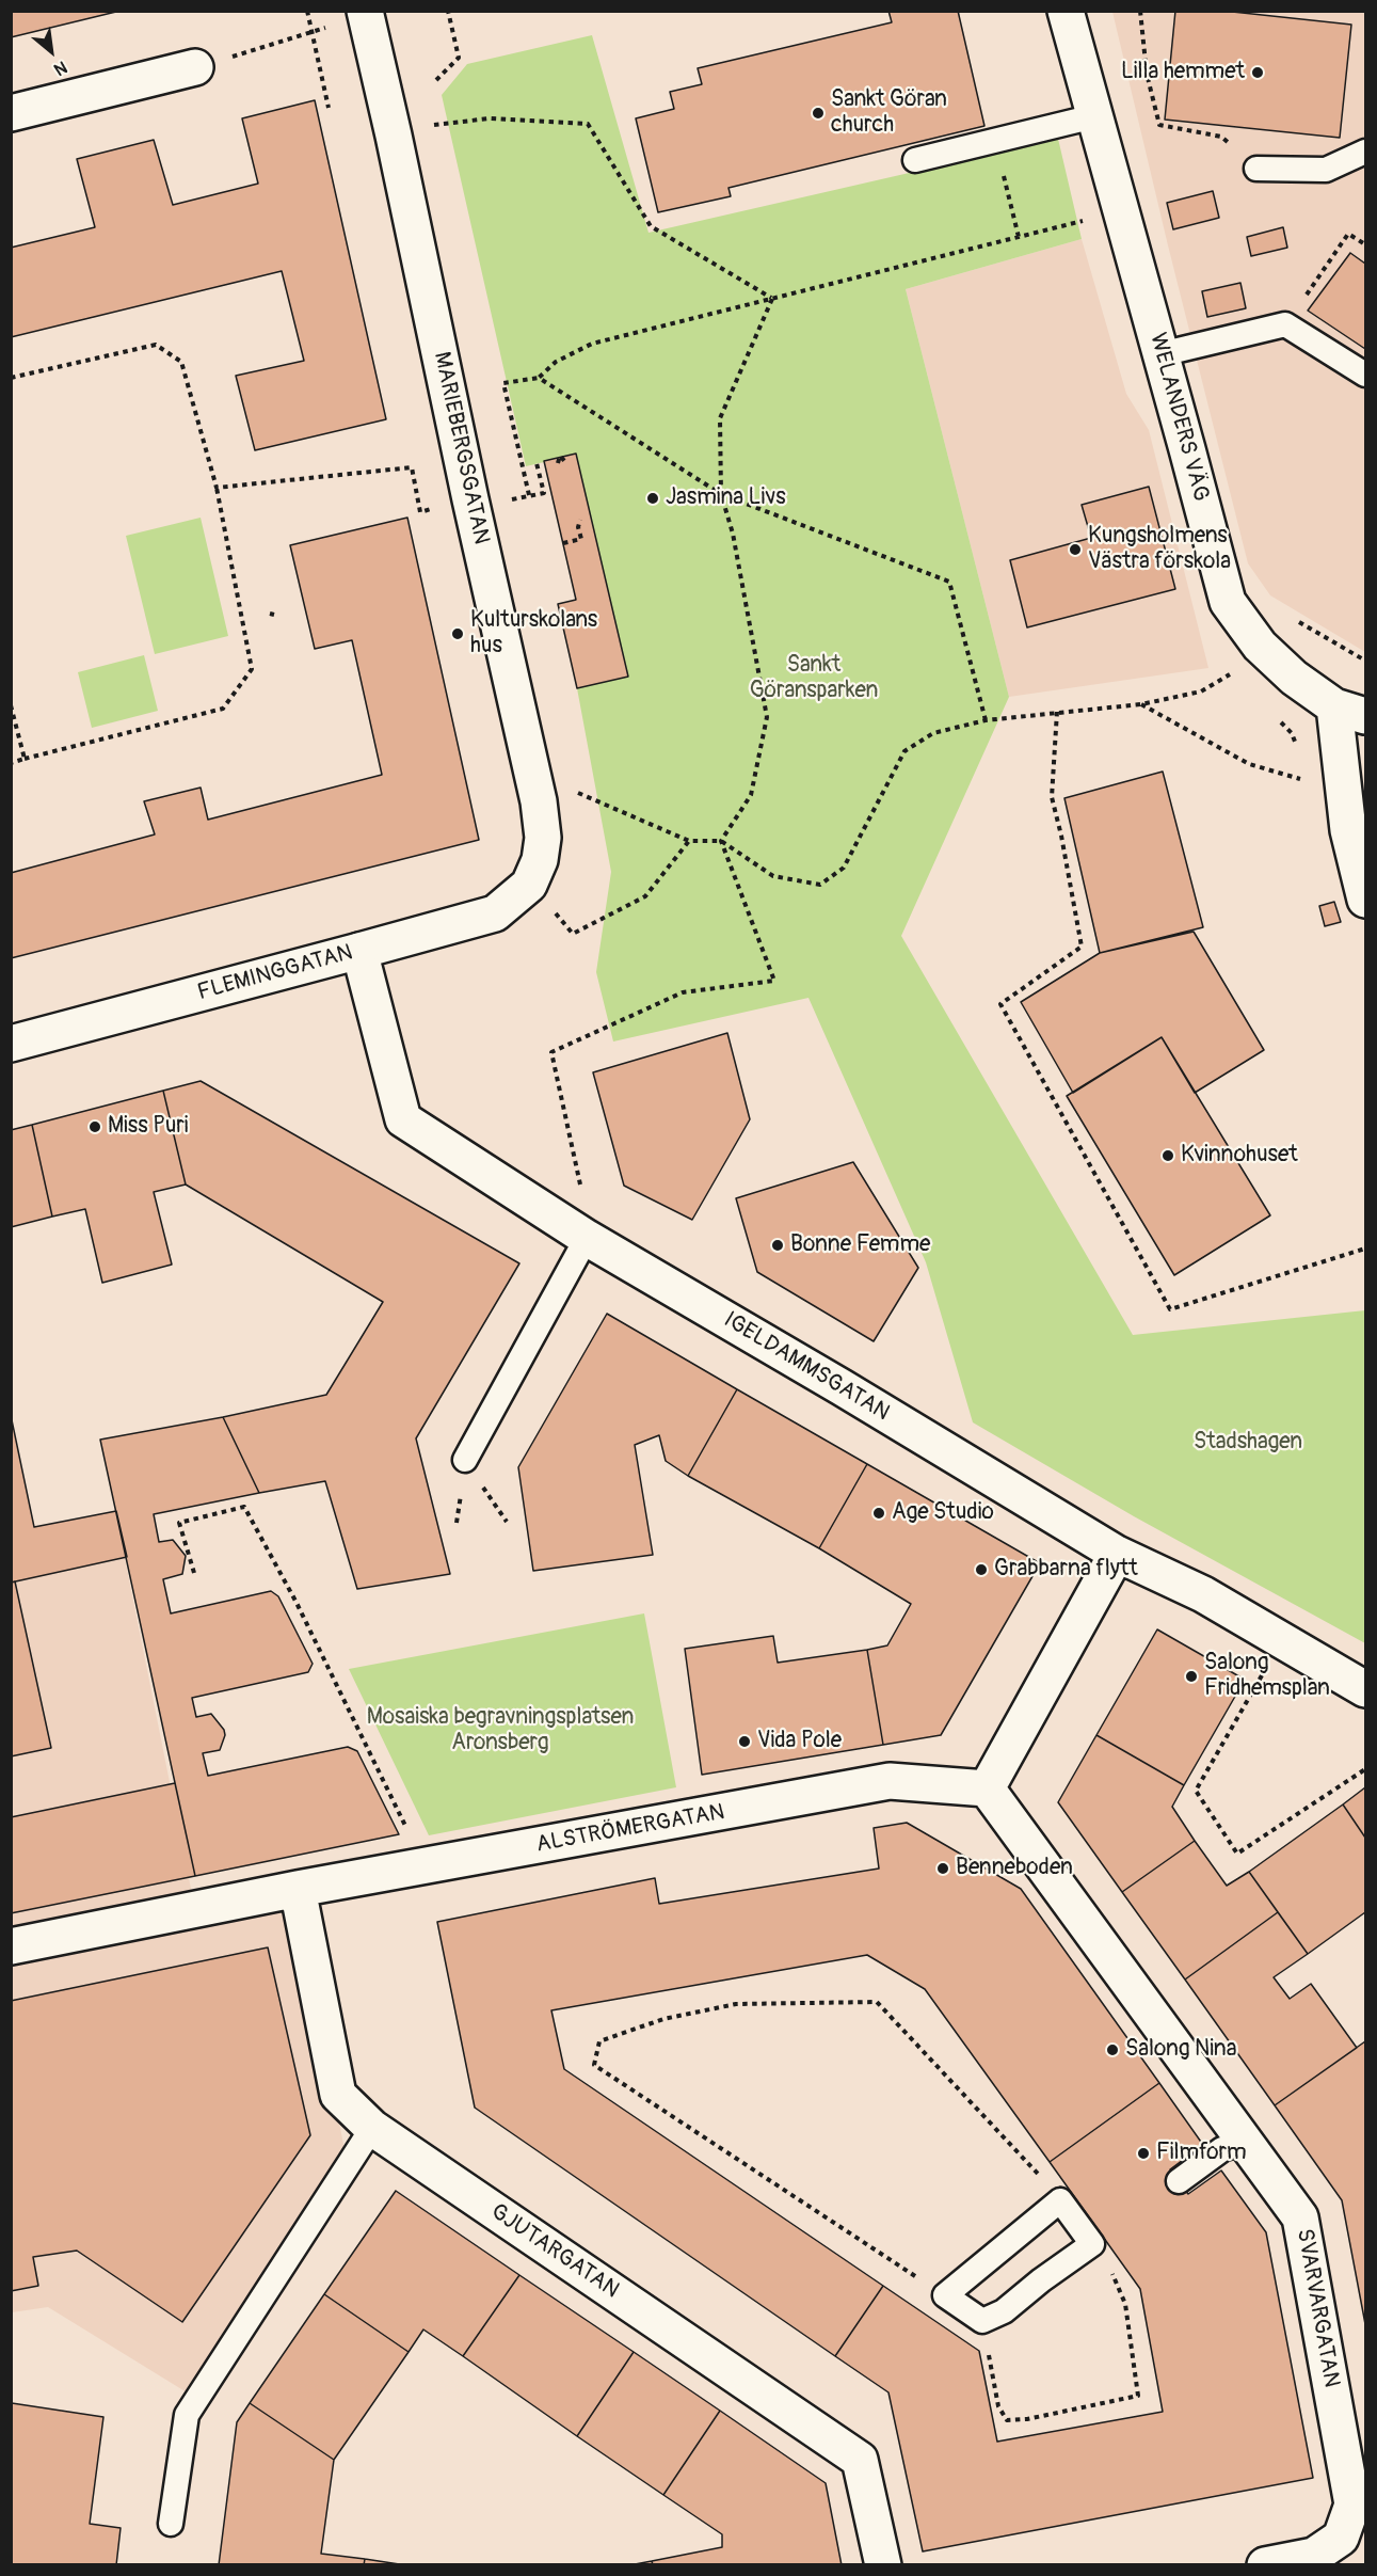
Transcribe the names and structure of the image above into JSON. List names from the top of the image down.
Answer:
{
  "streets": {
    "street": [
      "WELANDERS VÄG",
      "MARIEBERGSGATAN",
      "FLEMINGGATAN",
      "IGELDAMMSGATAN",
      "ALSTRÖMERGATAN",
      "GJUTARGATAN",
      "SVARVARGATAN"
    ]
  },
  "crossings": [
    ["MARIEBERGSGATAN", "FLEMINGGATAN"],
    ["FLEMINGGATAN", "IGELDAMMSGATAN"],
    ["ALSTRÖMERGATAN", "GJUTARGATAN"],
    ["ALSTRÖMERGATAN", "SVARVARGATAN"]
  ],
  "parks": ["Sankt Göransparken", "Stadshagen", "Mosaiska begravningsplatsen Aronsberg"],
  "places": [
    "Lilla hemmet",
    "Sankt Göran church",
    "Jasmina Livs",
    "Kungsholmens Västra förskola",
    "Kulturskolans hus",
    "Miss Puri",
    "Kvinnohuset",
    "Bonne Femme",
    "Age Studio",
    "Grabbarna flytt",
    "Salong Fridhemsplan",
    "Vida Pole",
    "Benneboden",
    "Salong Nina",
    "Filmform"
  ],
  "north": "bottom right"
}
